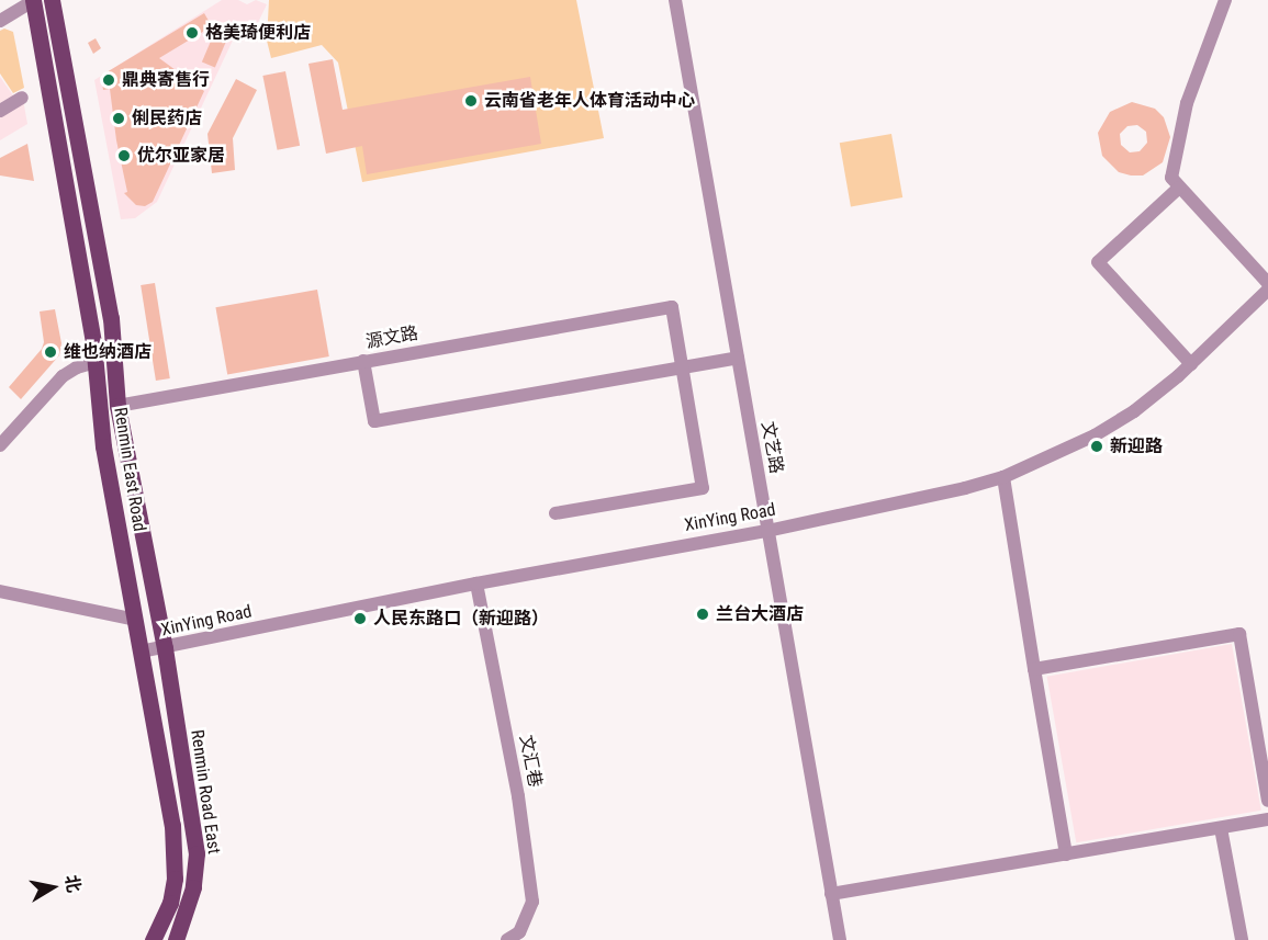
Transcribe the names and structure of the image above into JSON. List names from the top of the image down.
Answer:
{
  "streets": {
    "main road": ["Renmin East Road", "Renmin Road East"],
    "street": [
      "源文路",
      "文艺路",
      "XinYing Road",
      "文汇巷"
    ]
  },
  "crossings": [
    ["源文路", "Renmin East Road"],
    ["文艺路", "XinYing Road"],
    ["Renmin East Road", "XinYing Road"],
    ["Renmin East Road", "Renmin Road East"],
    ["XinYing Road", "文汇巷"],
    ["XinYing Road", "Renmin Road East"]
  ],
  "places": [
    "格美琦便利店",
    "鼎典寄售行",
    "云南省老年人体育活动中心",
    "俐民药店",
    "优尔亚家居",
    "维也纳酒店",
    "新迎路",
    "兰台大酒店",
    "人民东路口（新迎路）"
  ],
  "north": "right"
}
